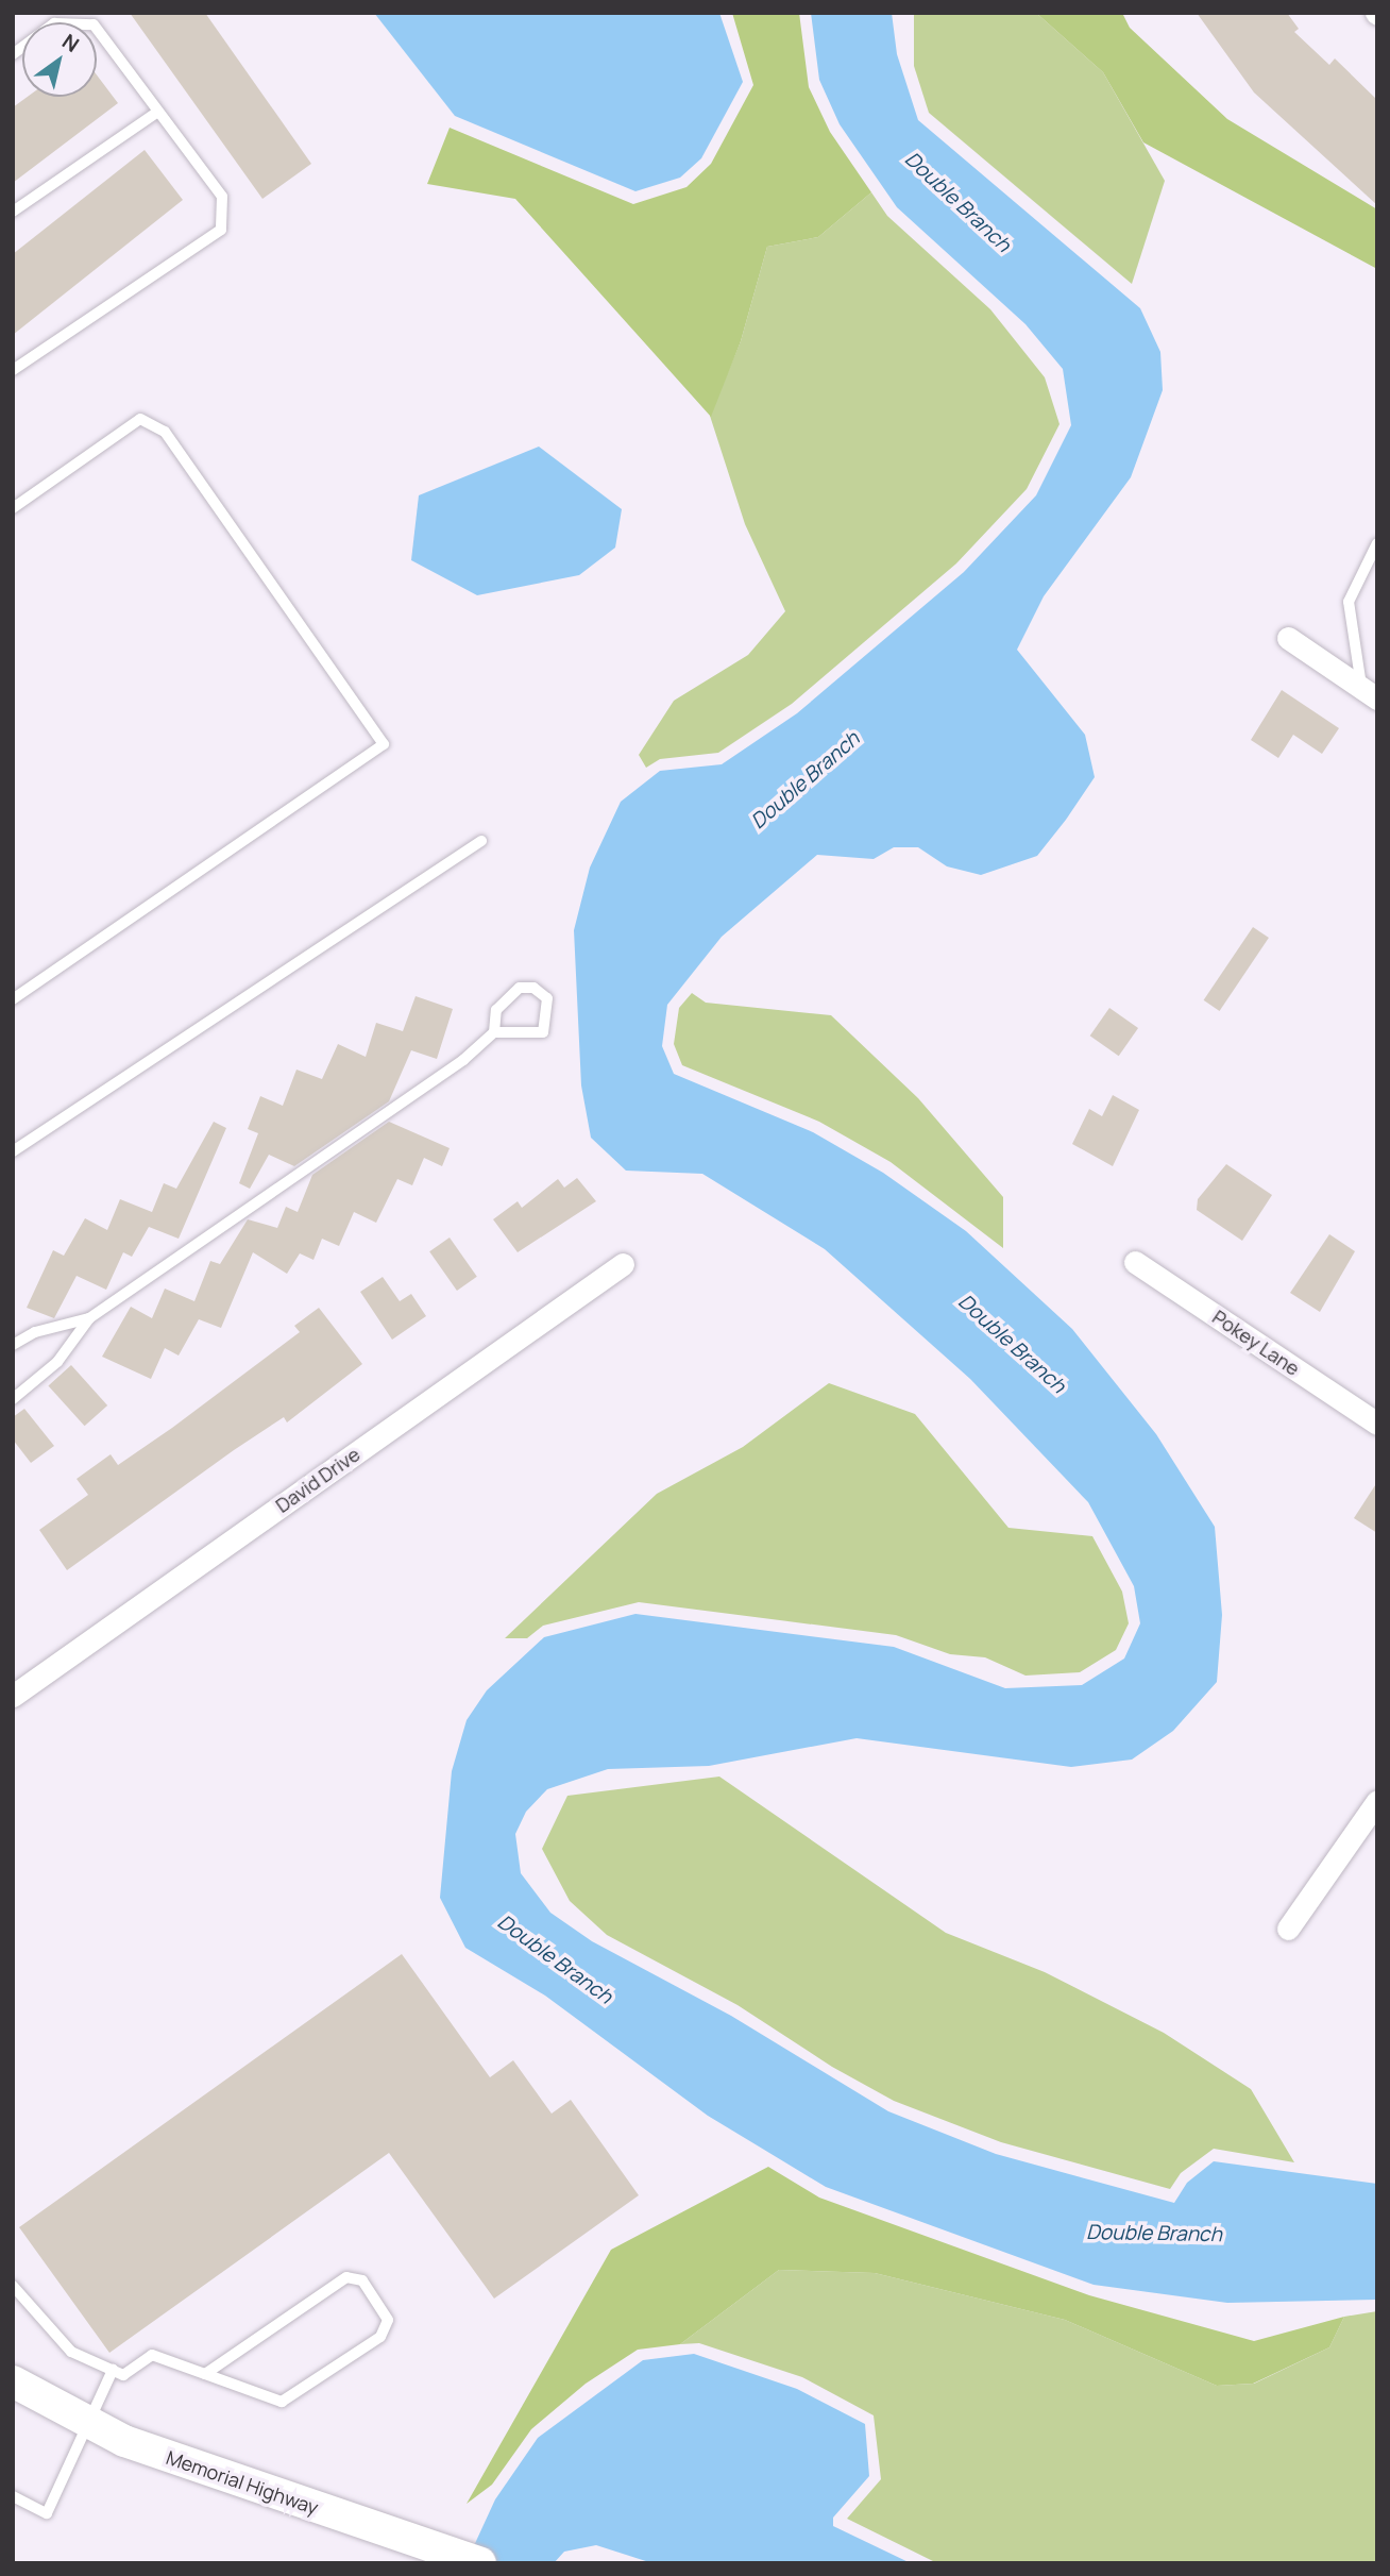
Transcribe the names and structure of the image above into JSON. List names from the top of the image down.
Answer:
{
  "streets": {
    "street": ["Pokey Lane", "David Drive", "Memorial Highway"]
  },
  "water": ["Double Branch"],
  "north": "top right"
}
